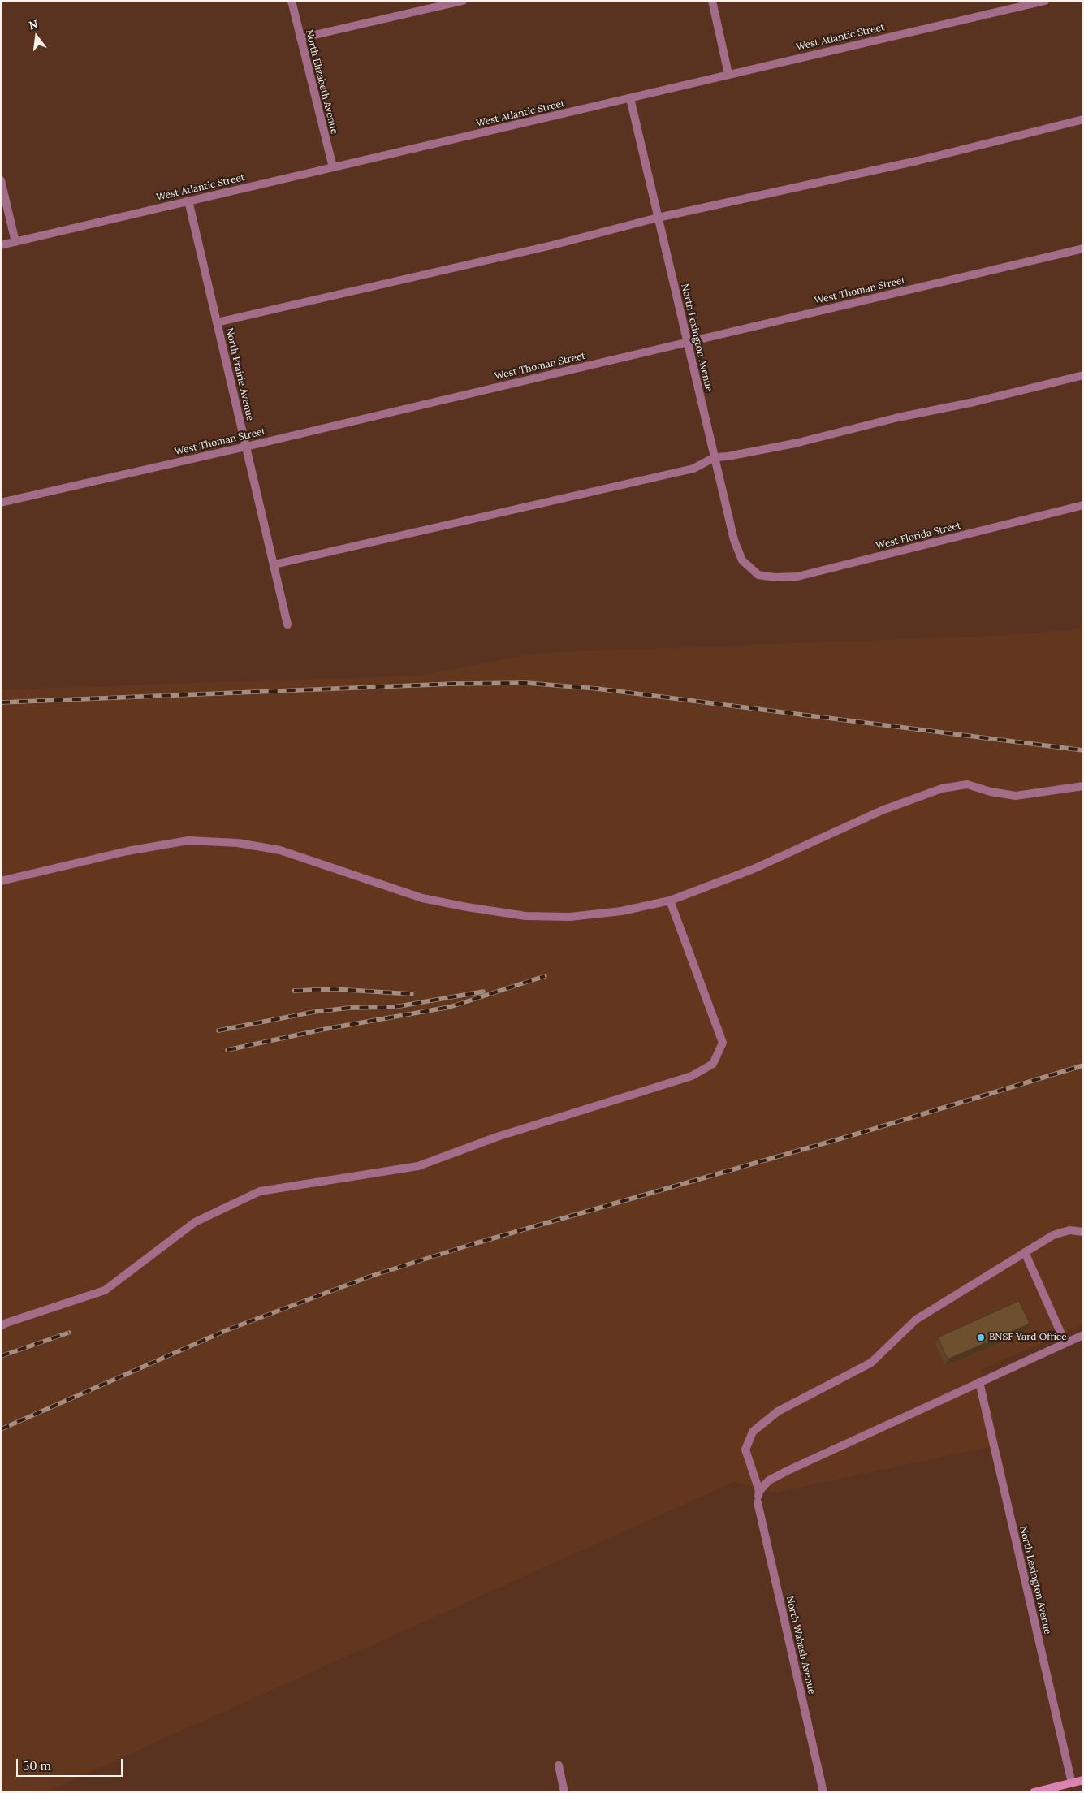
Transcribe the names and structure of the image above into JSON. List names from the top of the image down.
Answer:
{
  "streets": {
    "street": [
      "West Atlantic Street",
      "North Elizabeth Avenue",
      "West Thoman Street",
      "North Lexington Avenue",
      "North Prairie Avenue",
      "West Florida Street",
      "North Wabash Avenue"
    ]
  },
  "crossings": [
    ["West Atlantic Street", "North Elizabeth Avenue"],
    ["West Atlantic Street", "North Lexington Avenue"],
    ["West Atlantic Street", "North Prairie Avenue"],
    ["West Thoman Street", "North Lexington Avenue"],
    ["West Thoman Street", "North Prairie Avenue"],
    ["North Lexington Avenue", "West Florida Street"]
  ],
  "places": ["BNSF Yard Office"],
  "scale_bar": "50 m",
  "north": "top"
}
